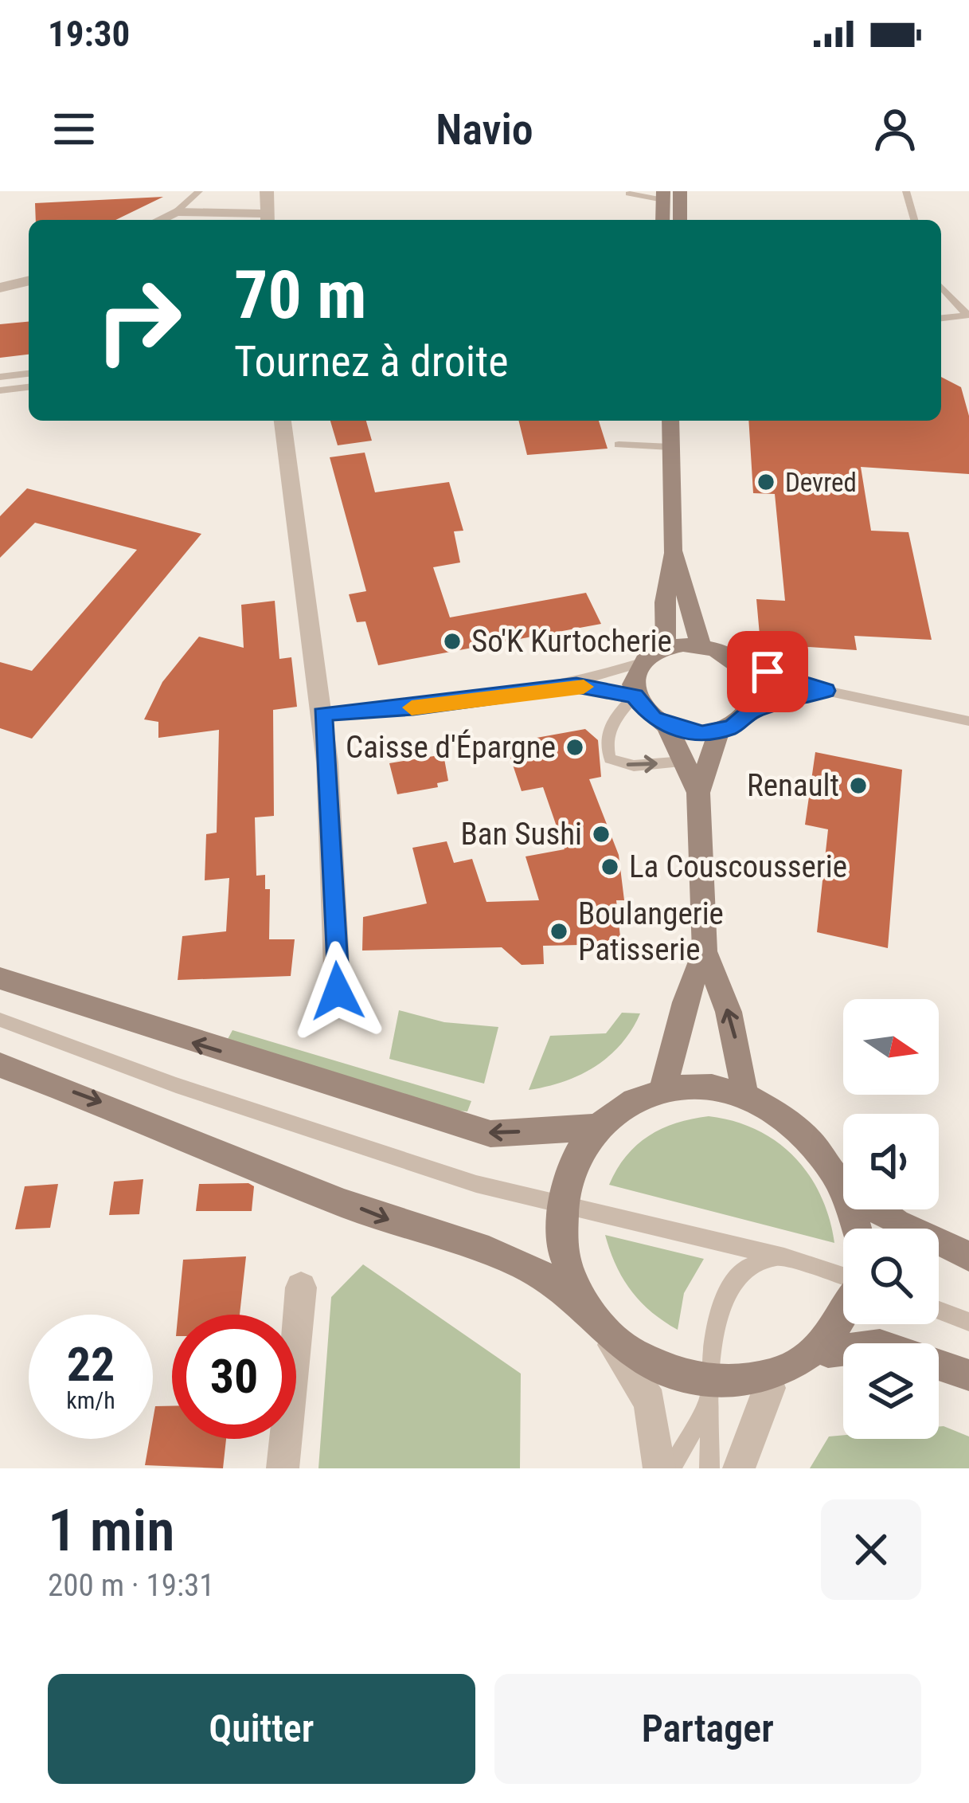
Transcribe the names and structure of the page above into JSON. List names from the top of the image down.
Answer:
{
  "places": [
    "Devred",
    "So'K Kurtocherie",
    "Caisse d'Épargne",
    "Renault",
    "Ban Sushi",
    "La Couscousserie",
    "Boulangerie Patisserie"
  ],
  "north": "right",
  "page": {
    "status": "19:30",
    "header": "Navio",
    "turn": ["70 m", "Tournez à droite"],
    "speed": "22 km/h",
    "limit": "30",
    "heading": ["1 min", "200 m · 19:31"],
    "buttons": ["Quitter", "Partager"]
  }
}
